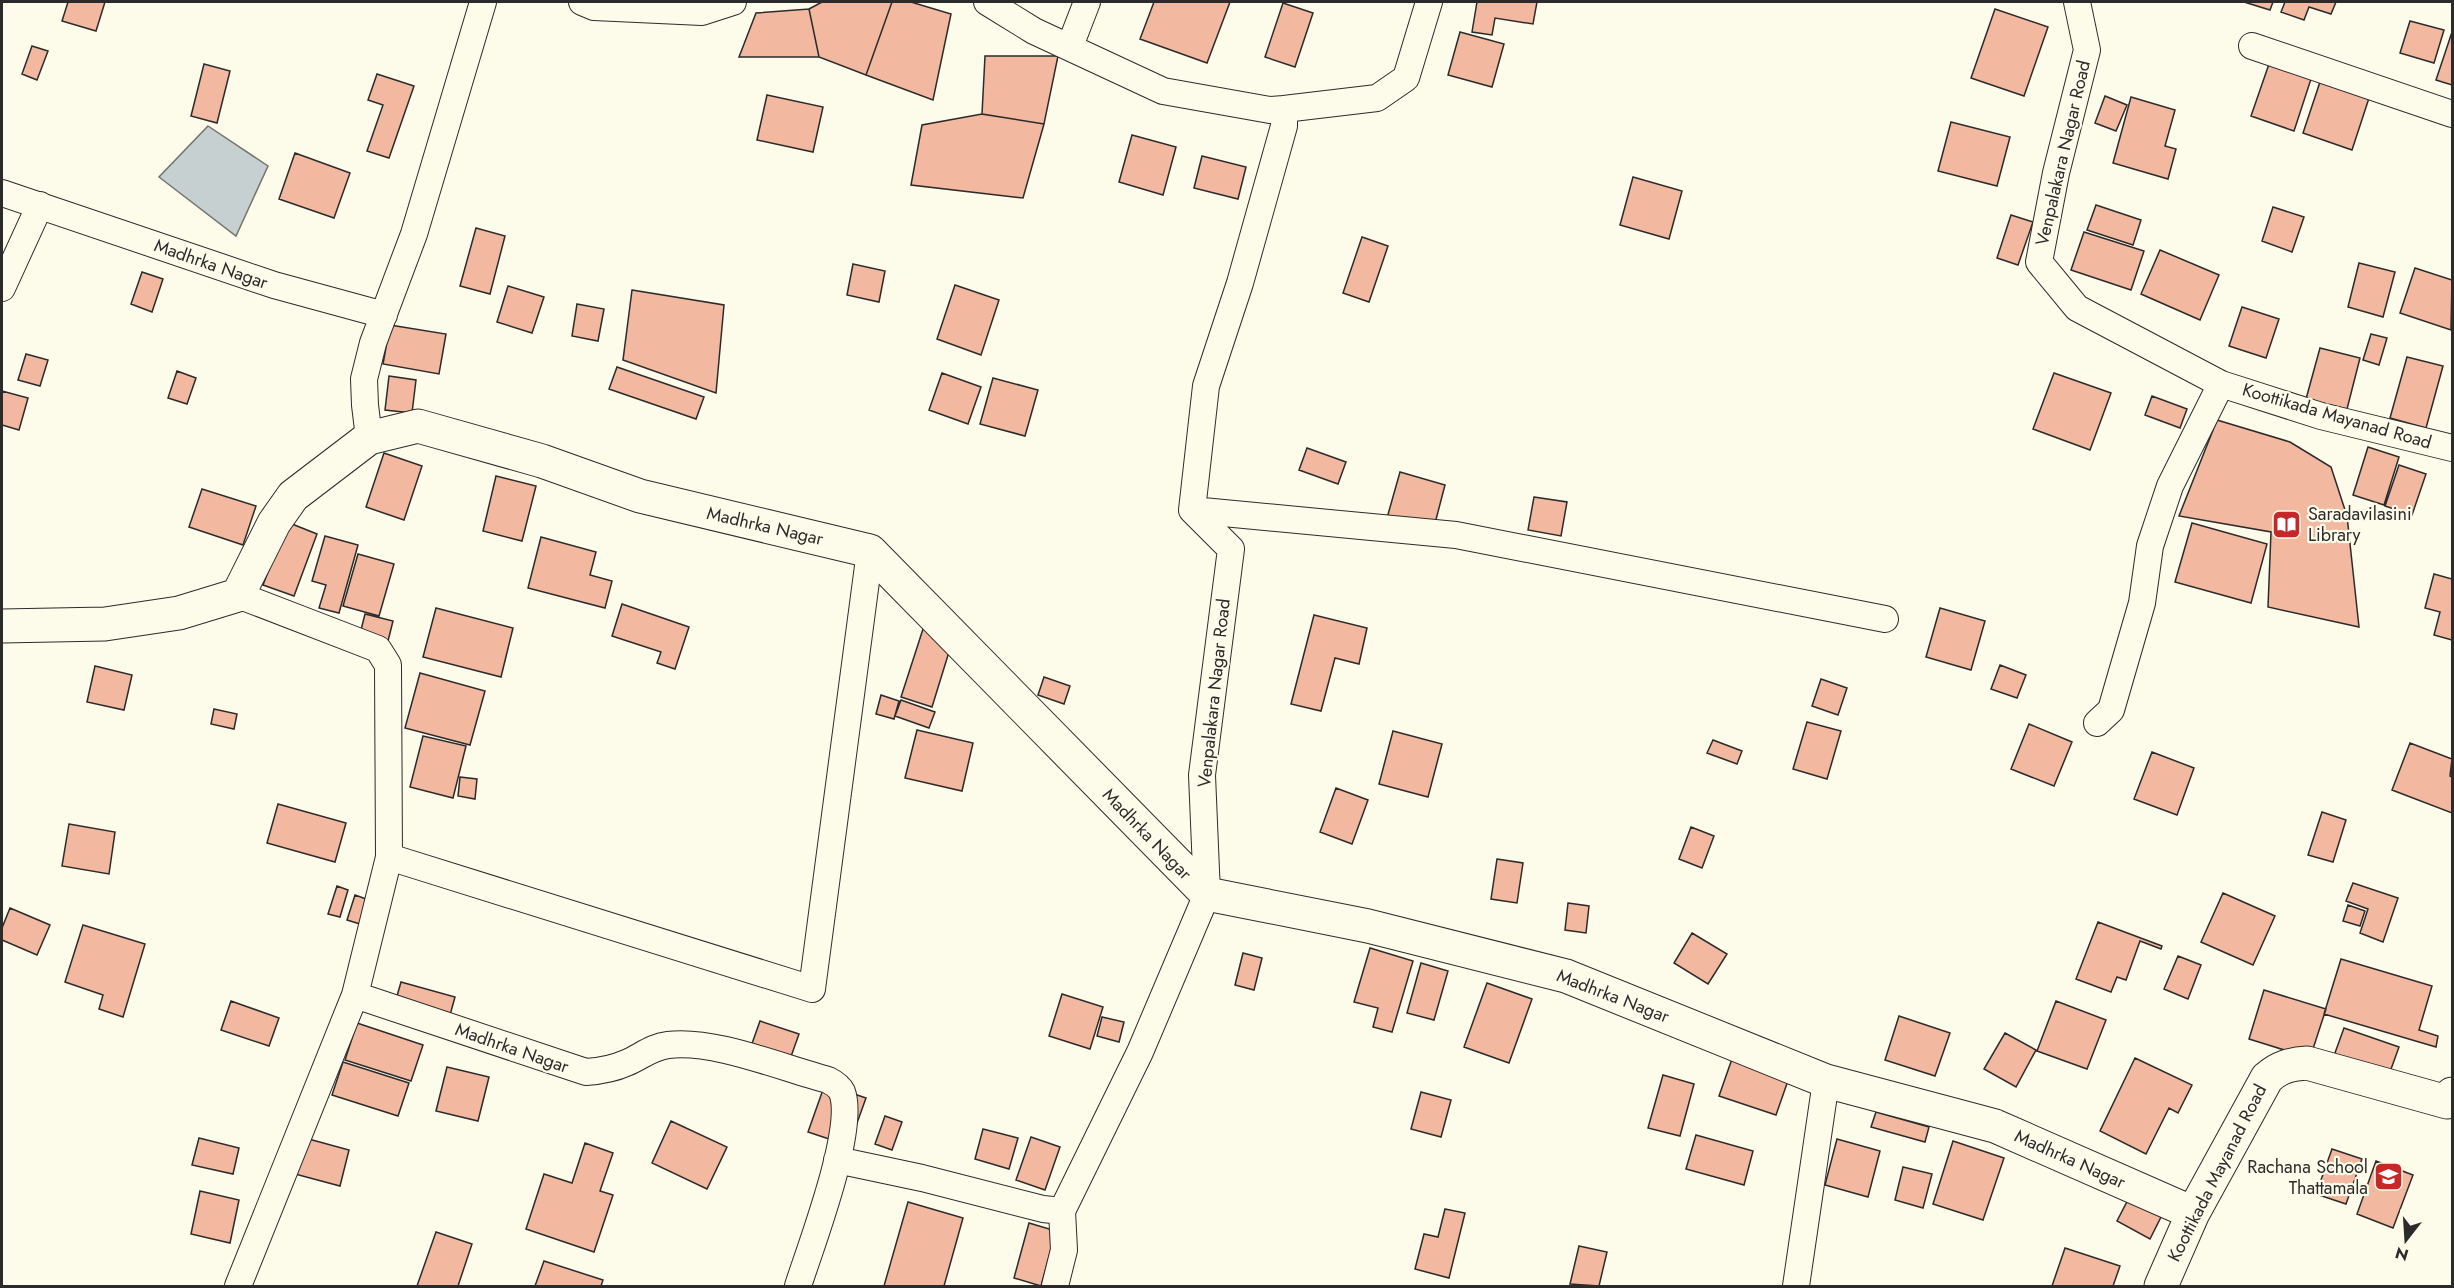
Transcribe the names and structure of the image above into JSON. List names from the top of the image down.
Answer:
{
  "streets": {
    "street": ["Venpalakara Nagar Road", "Madhrka Nagar", "Koottikada Mayanad Road"]
  },
  "crossings": [
    ["Venpalakara Nagar Road", "Madhrka Nagar"],
    ["Venpalakara Nagar Road", "Koottikada Mayanad Road"],
    ["Madhrka Nagar", "Koottikada Mayanad Road"]
  ],
  "places": {
    "library": ["Saradavilasini Library"],
    "school or university": ["Rachana School Thattamala"]
  },
  "north": "bottom"
}
